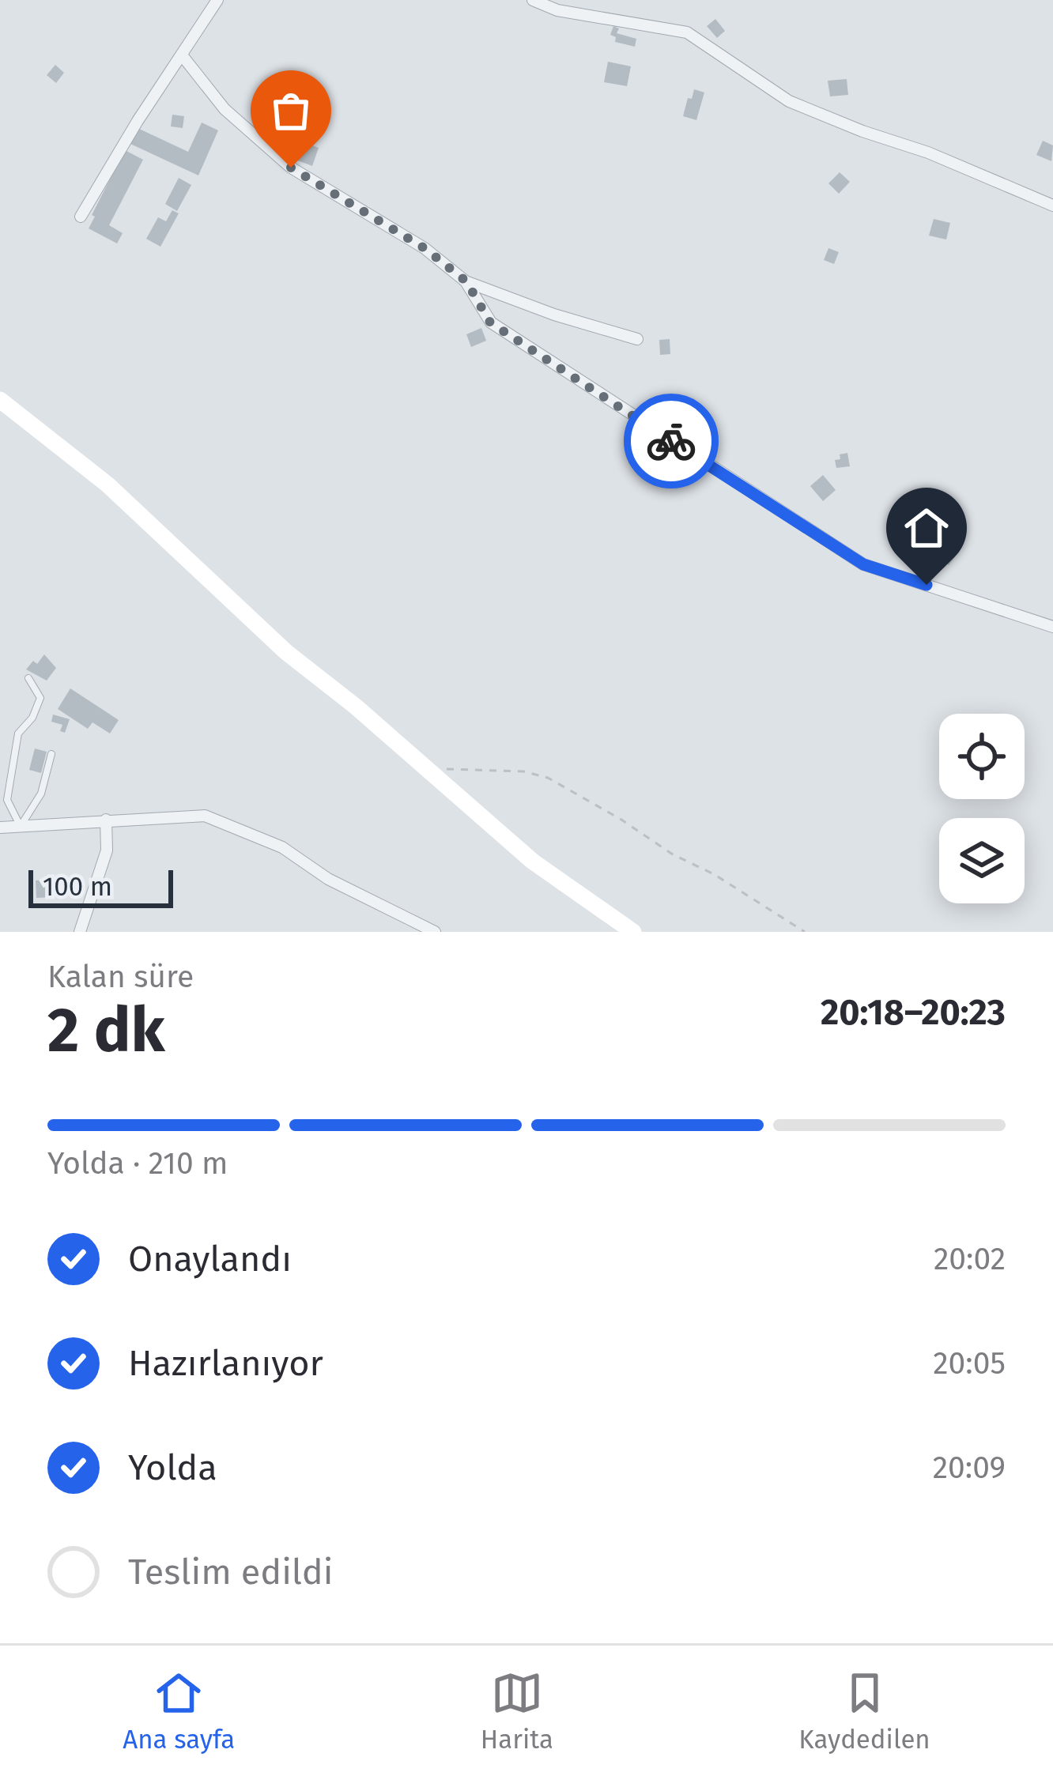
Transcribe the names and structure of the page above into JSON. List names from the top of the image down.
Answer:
{
  "scale_bar": "100 m",
  "page": {
    "scale": "100 m",
    "heading": ["2 dk", "Kalan süre", "20:18–20:23"],
    "bar": "Yolda · 210 m",
    "list": [
      ["Onaylandı", "20:02"],
      ["Hazırlanıyor", "20:05"],
      ["Yolda", "20:09"],
      "Teslim edildi"
    ],
    "tabs": ["Ana sayfa", "Harita", "Kaydedilen"]
  }
}
